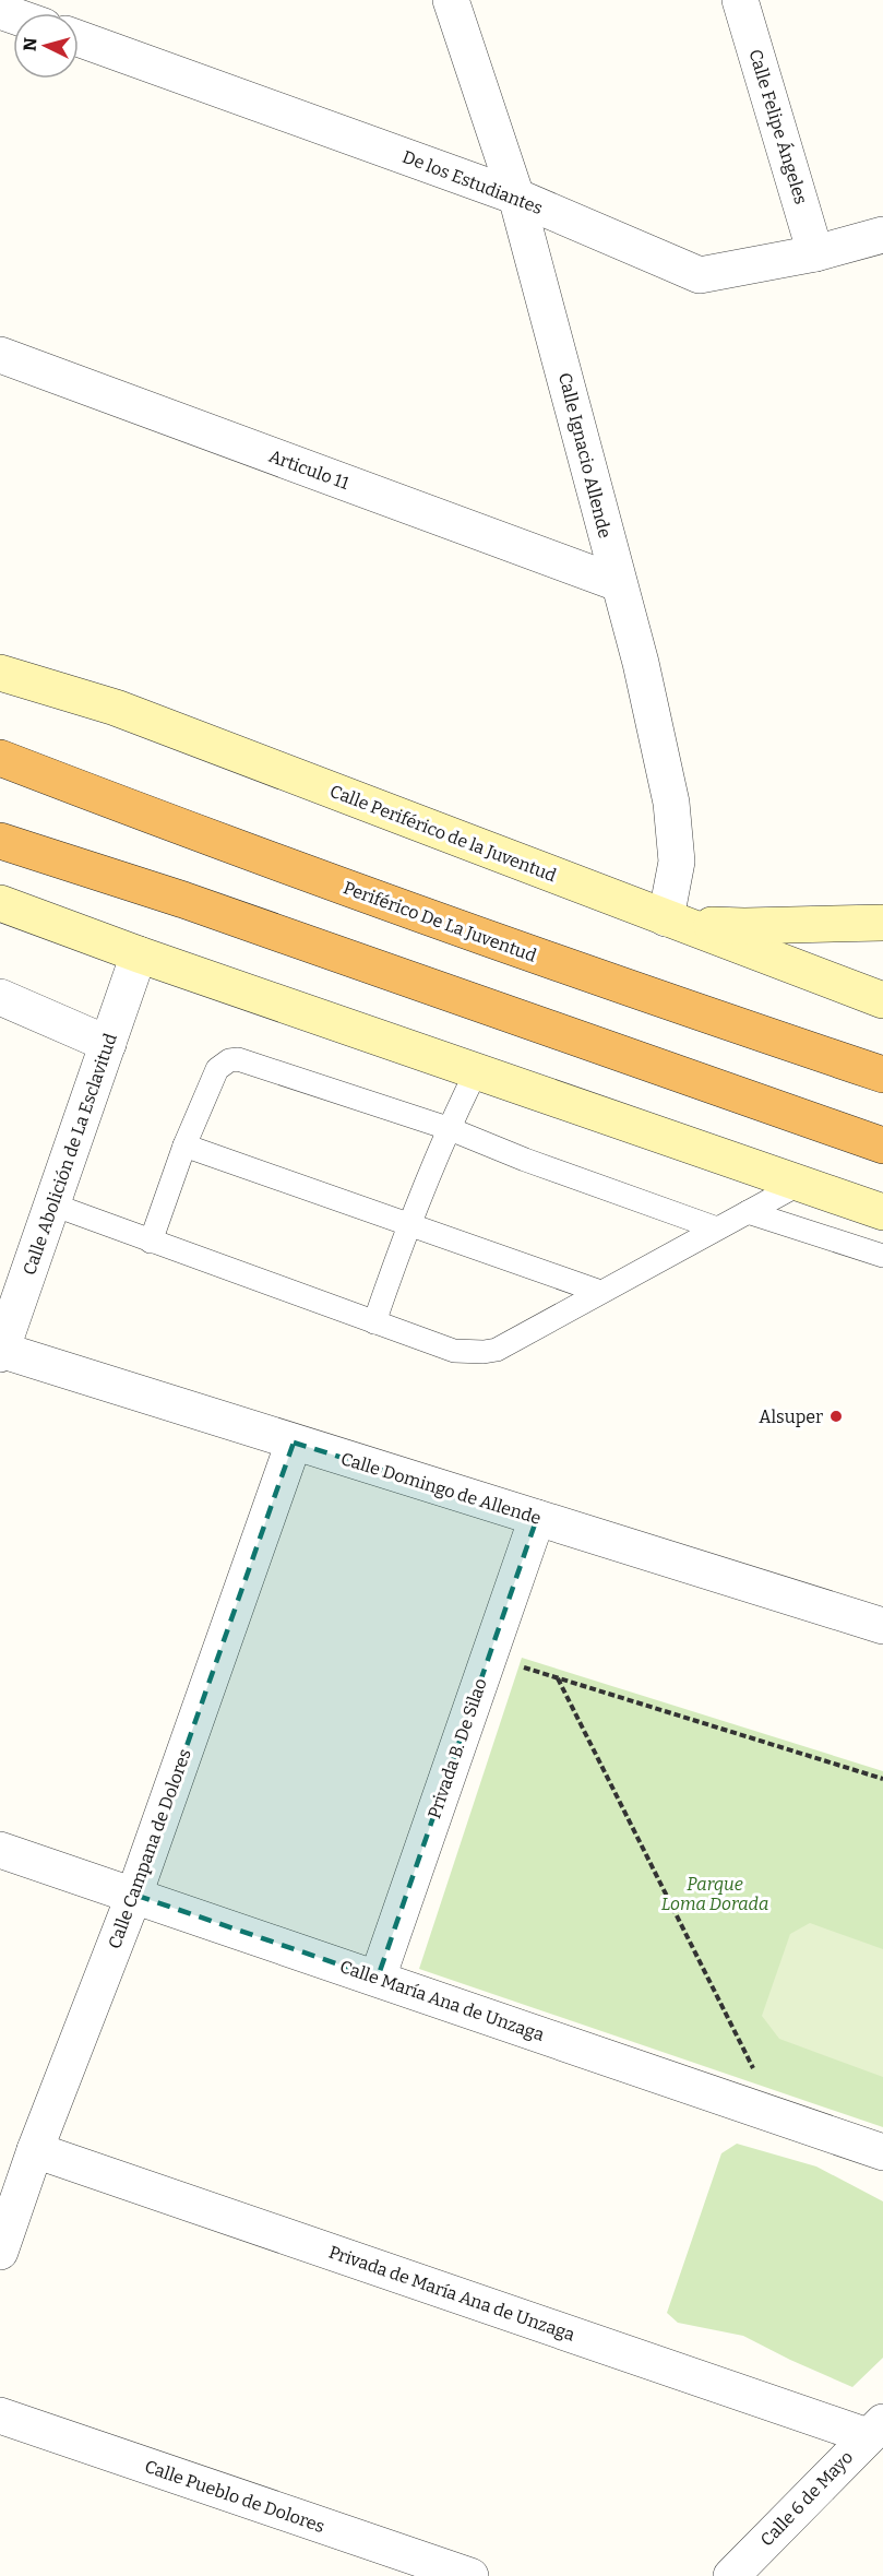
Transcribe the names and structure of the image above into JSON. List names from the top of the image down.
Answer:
{
  "streets": {
    "highway": ["Periférico De La Juventud"],
    "main road": ["Calle Periférico de la Juventud"],
    "street": [
      "Calle Felipe Ángeles",
      "De los Estudiantes",
      "Calle Ignacio Allende",
      "Articulo 11",
      "Calle Abolición de La Esclavitud",
      "Calle Domingo de Allende",
      "Privada B. De Silao",
      "Calle Campana de Dolores",
      "Calle María Ana de Unzaga",
      "Privada de María Ana de Unzaga",
      "Calle Pueblo de Dolores",
      "Calle 6 de Mayo"
    ]
  },
  "crossings": [
    ["Calle Felipe Ángeles", "De los Estudiantes"],
    ["De los Estudiantes", "Calle Ignacio Allende"],
    ["Calle Ignacio Allende", "Articulo 11"],
    ["Calle Ignacio Allende", "Calle Periférico de la Juventud"],
    ["Calle Abolición de La Esclavitud", "Calle Domingo de Allende"],
    ["Calle Domingo de Allende", "Privada B. De Silao"],
    ["Calle Domingo de Allende", "Calle Campana de Dolores"],
    ["Privada B. De Silao", "Calle María Ana de Unzaga"],
    ["Calle Campana de Dolores", "Calle María Ana de Unzaga"],
    ["Calle Campana de Dolores", "Privada de María Ana de Unzaga"],
    ["Privada de María Ana de Unzaga", "Calle 6 de Mayo"]
  ],
  "parks": ["Parque Loma Dorada"],
  "places": ["Alsuper"],
  "north": "left"
}
